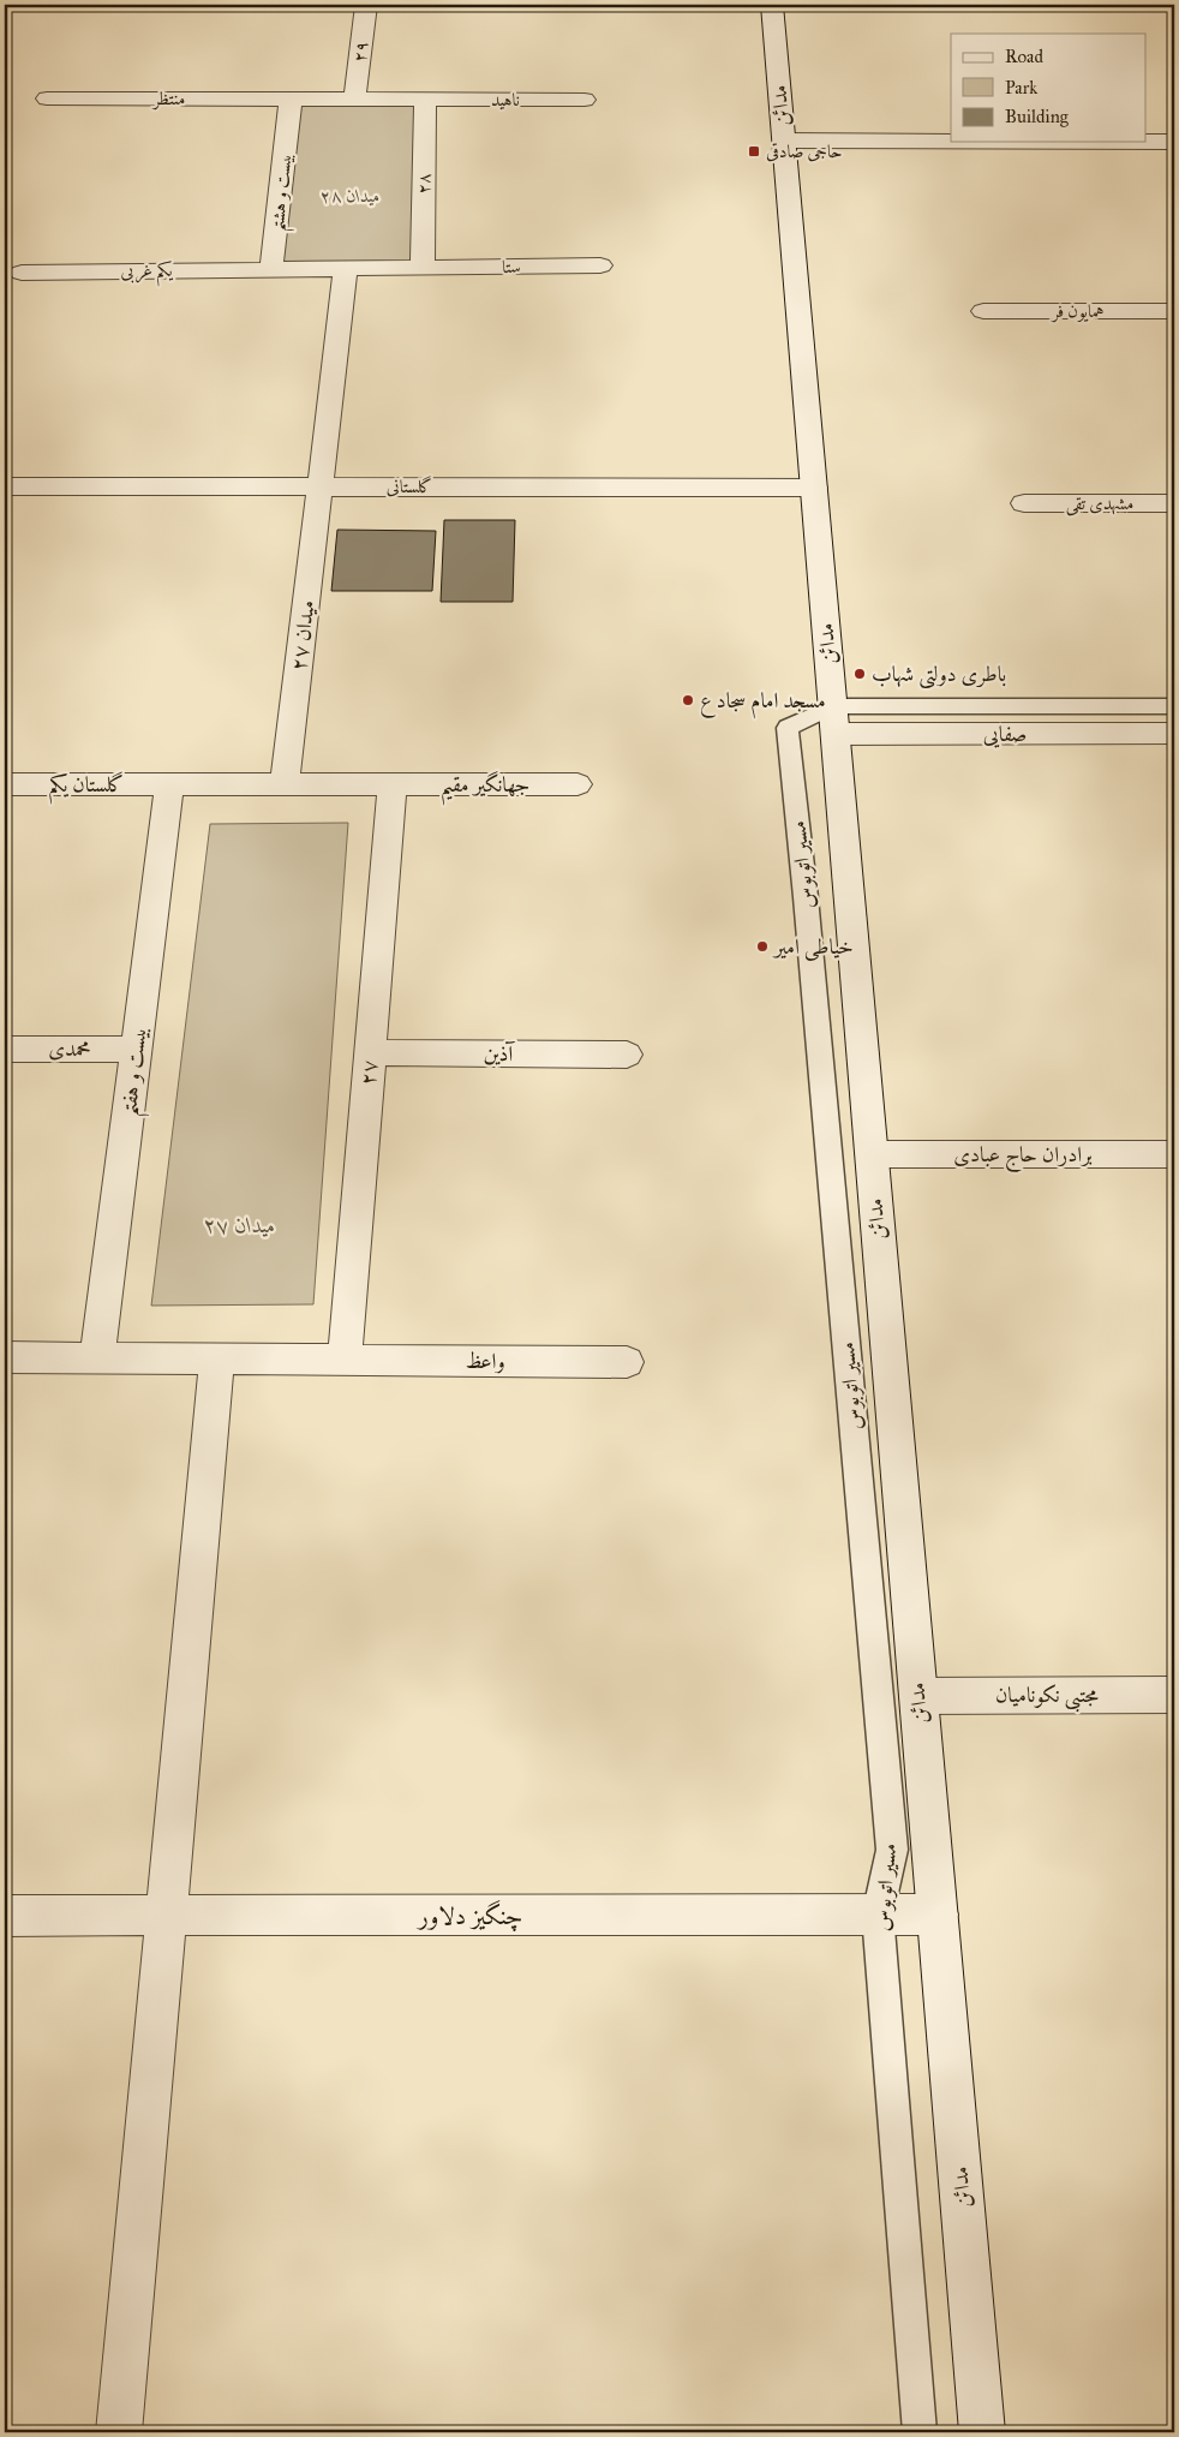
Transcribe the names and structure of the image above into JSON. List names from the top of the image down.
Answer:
{
  "streets": {
    "street": [
      "۲۹",
      "منتظر",
      "ناهید",
      "مدائن",
      "۲۸",
      "بیست و هشتم",
      "ستا",
      "یکم غربی",
      "همایون فر",
      "گلستانی",
      "مشهدی تقی",
      "میدان ۲۷",
      "صفایی",
      "گلستان یکم",
      "جهانگیر مقیم",
      "محمدی",
      "آذین",
      "بیست و هفتم",
      "۲۷",
      "برادران حاج عبادی",
      "واعظ",
      "مجتبی نکونامیان",
      "چنگیز دلاور"
    ],
    "lane": ["مسیر اتوبوس"]
  },
  "crossings": [
    ["منتظر", "بیست و هشتم"],
    ["ناهید", "۲۸"],
    ["مدائن", "گلستانی"],
    ["مدائن", "صفایی"],
    ["مدائن", "مسیر اتوبوس"],
    ["مدائن", "برادران حاج عبادی"],
    ["مدائن", "مجتبی نکونامیان"],
    ["مدائن", "چنگیز دلاور"],
    ["۲۸", "ستا"],
    ["بیست و هشتم", "یکم غربی"],
    ["گلستانی", "میدان ۲۷"],
    ["میدان ۲۷", "گلستان یکم"],
    ["میدان ۲۷", "جهانگیر مقیم"],
    ["صفایی", "مسیر اتوبوس"],
    ["گلستان یکم", "جهانگیر مقیم"],
    ["گلستان یکم", "بیست و هفتم"],
    ["جهانگیر مقیم", "۲۷"],
    ["مسیر اتوبوس", "چنگیز دلاور"],
    ["محمدی", "بیست و هفتم"],
    ["آذین", "۲۷"],
    ["بیست و هفتم", "واعظ"],
    ["۲۷", "واعظ"]
  ],
  "parks": ["میدان ۲۸", "میدان ۲۷"],
  "places": {
    "transit": ["حاجی صادقی"],
    "other": ["باطری دولتی شهاب", "مسجد امام سجاد ع", "خیاطی امیر"]
  },
  "legend": ["Road", "Park", "Building"]
}
